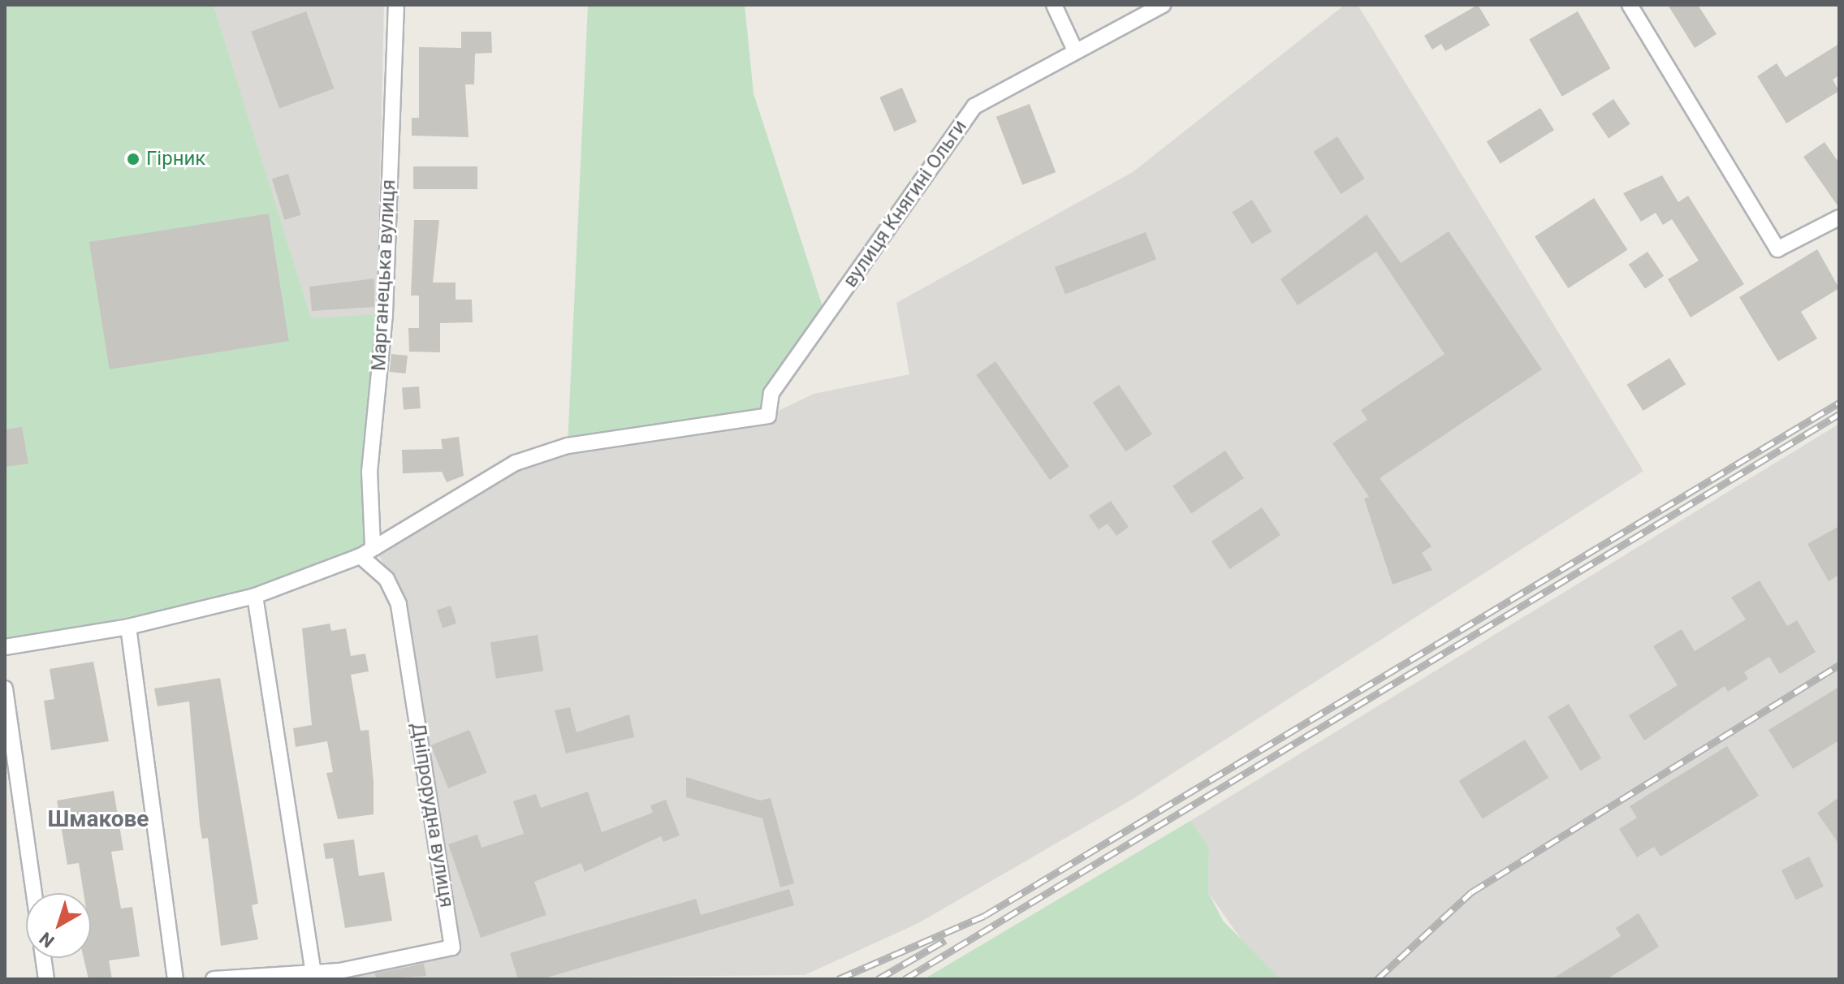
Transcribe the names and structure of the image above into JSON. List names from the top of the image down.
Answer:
{
  "streets": {
    "street": ["вулиця Княгині Ольги", "Марганецька вулиця", "Дніпрорудна вулиця"]
  },
  "crossings": [
    ["вулиця Княгині Ольги", "Марганецька вулиця"]
  ],
  "districts": ["Шмакове"],
  "places": ["Гірник"],
  "north": "bottom left"
}
